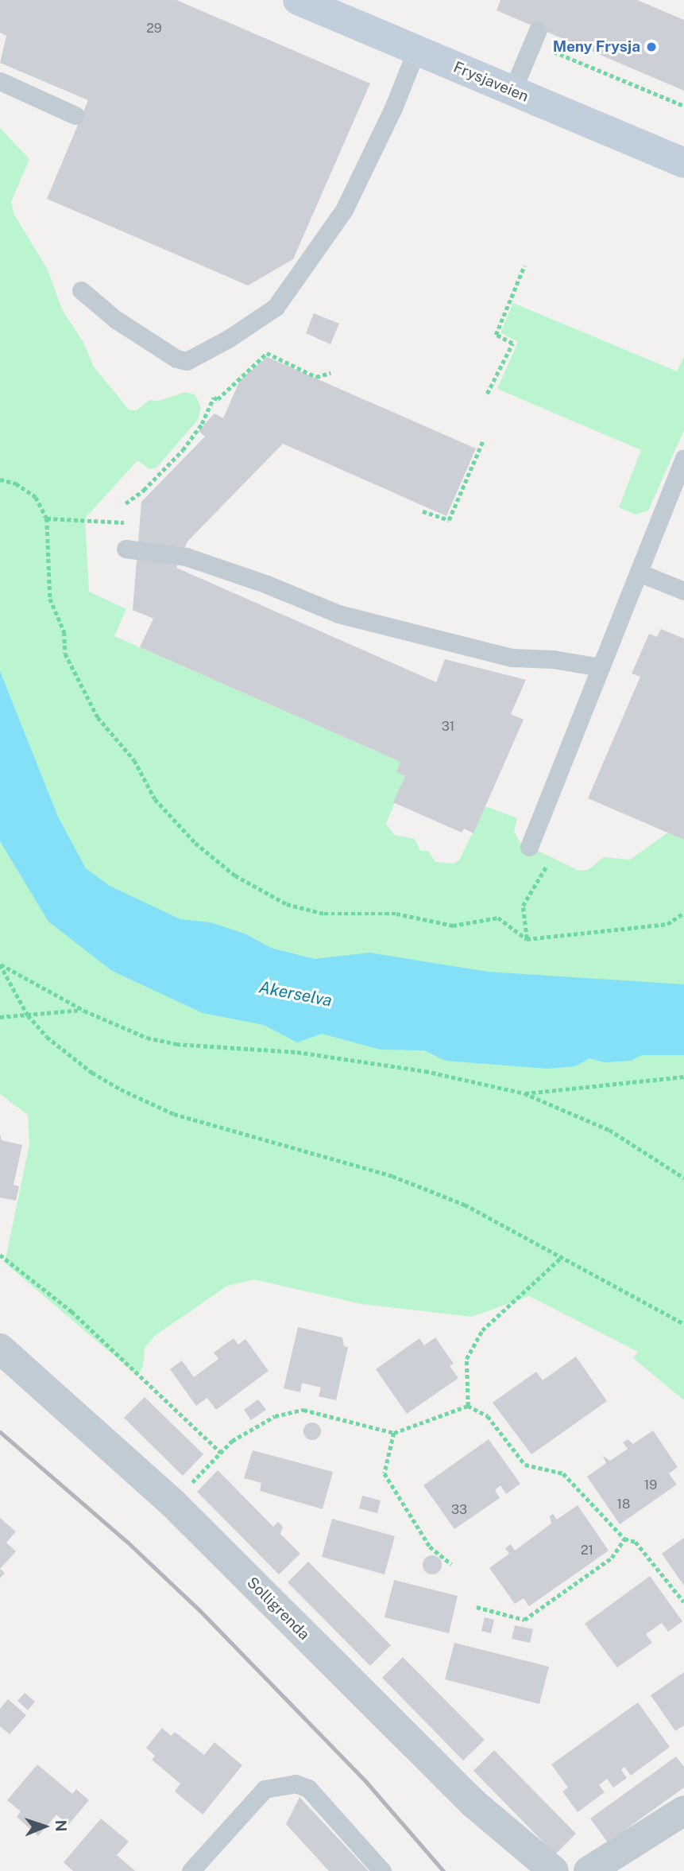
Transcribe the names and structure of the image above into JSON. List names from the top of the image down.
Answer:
{
  "streets": {
    "street": ["Frysjaveien", "Solligrenda"]
  },
  "water": ["Akerselva"],
  "places": ["Meny Frysja"],
  "house_numbers": [
    "29",
    "31",
    "19",
    "18",
    "33",
    "21"
  ],
  "north": "right"
}
